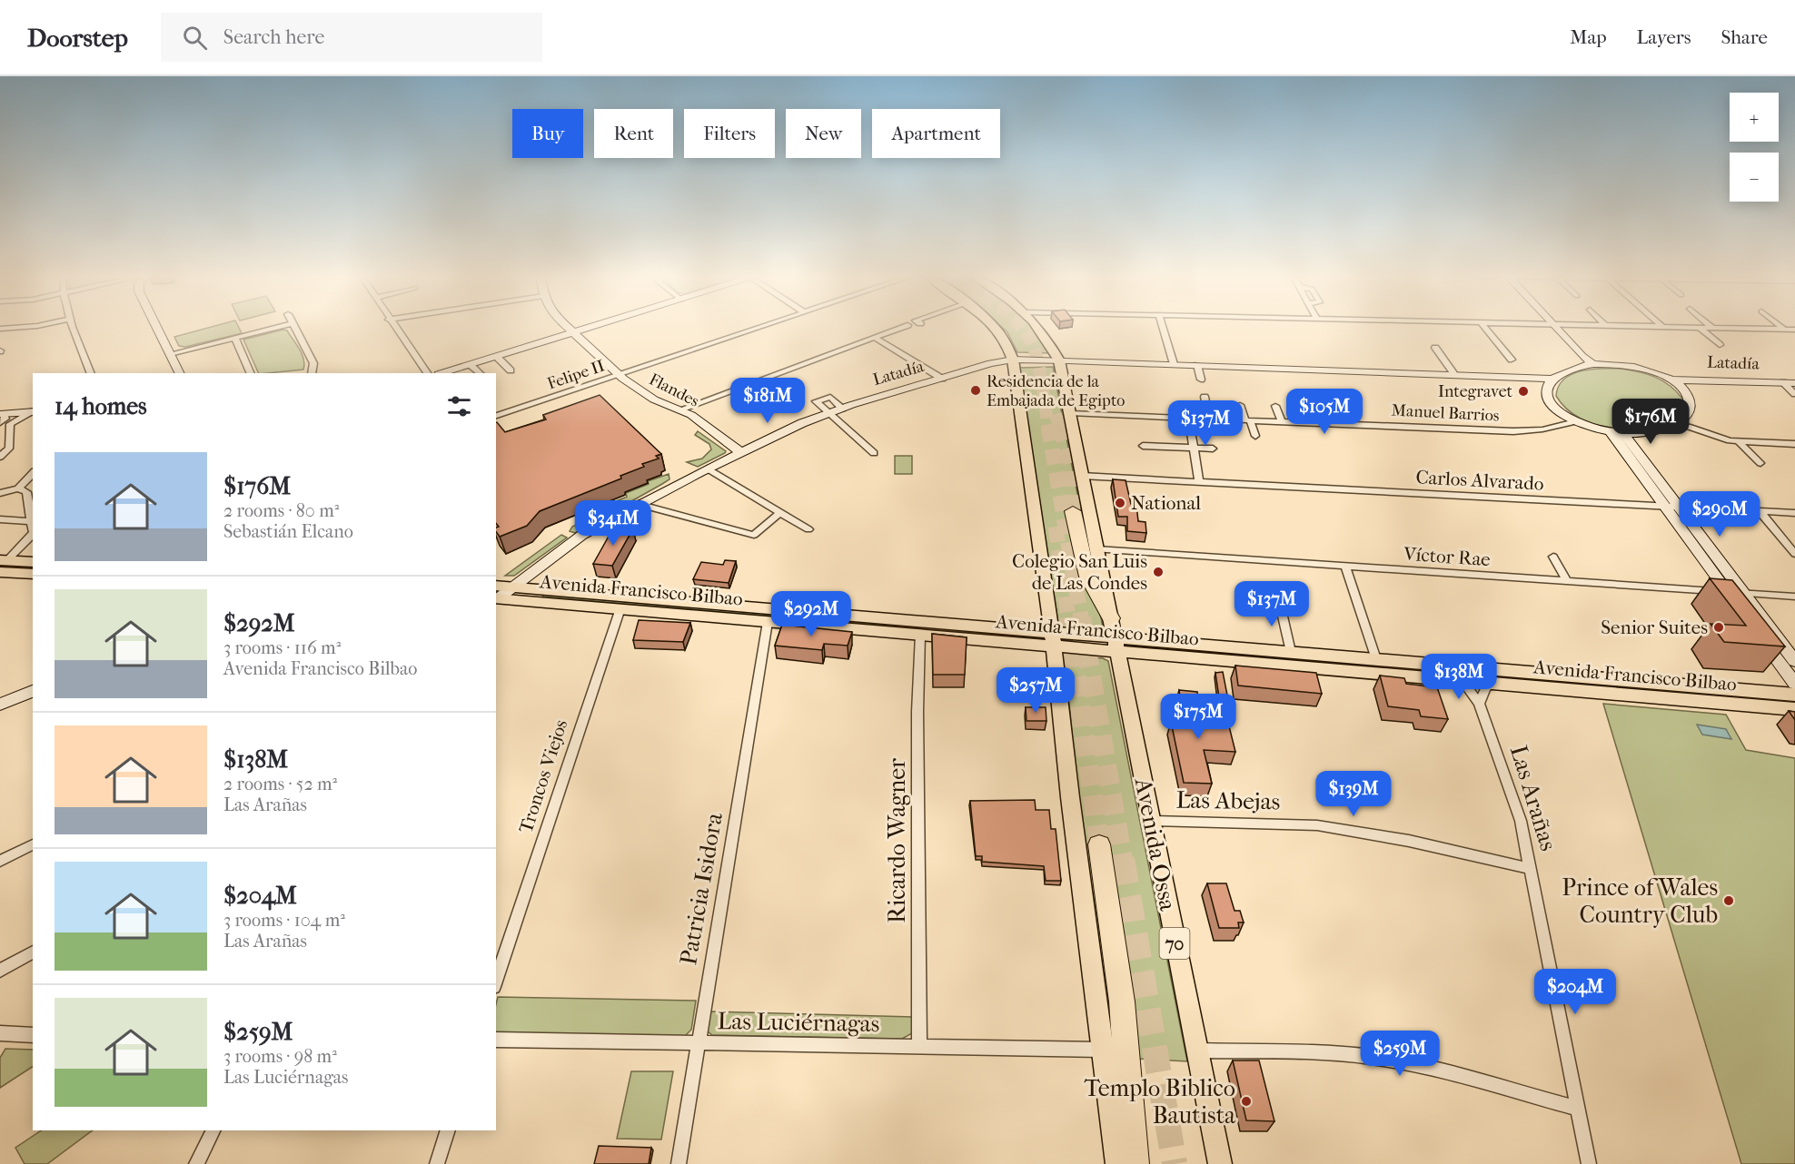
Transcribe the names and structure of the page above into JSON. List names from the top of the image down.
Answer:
{
  "streets": {
    "main road": ["Avenida Francisco Bilbao", "Avenida Ossa", "70"],
    "street": [
      "Latadía",
      "Felipe II",
      "Flandes",
      "Manuel Barrios",
      "Carlos Alvarado",
      "Víctor Rae",
      "Troncos Viejos",
      "Las Arañas",
      "Las Abejas",
      "Ricardo Wagner",
      "Patricia Isidora",
      "Las Luciérnagas"
    ]
  },
  "crossings": [
    ["Latadía", "Flandes"],
    ["Latadía", "Avenida Francisco Bilbao"],
    ["Felipe II", "Flandes"],
    ["Avenida Francisco Bilbao", "Troncos Viejos"],
    ["Avenida Francisco Bilbao", "Las Arañas"],
    ["Avenida Francisco Bilbao", "Ricardo Wagner"],
    ["Avenida Francisco Bilbao", "Avenida Ossa"],
    ["Avenida Francisco Bilbao", "Patricia Isidora"],
    ["Avenida Francisco Bilbao", "70"],
    ["Las Arañas", "Las Abejas"],
    ["Las Abejas", "Avenida Ossa"],
    ["Ricardo Wagner", "Las Luciérnagas"],
    ["Avenida Ossa", "70"],
    ["Patricia Isidora", "Las Luciérnagas"]
  ],
  "places": [
    "Residencia de la Embajada de Egipto",
    "Integravet",
    "National",
    "Colegio San Luis de Las Condes",
    "Senior Suites",
    "Prince of Wales Country Club",
    "Templo Biblico Bautista"
  ],
  "page": {
    "header": "Doorstep",
    "search": "Search here",
    "nav": ["Map", "Layers", "Share"],
    "map_buttons": ["+", "−"],
    "chip": [
      "Buy",
      "Rent",
      "Filters",
      "New",
      "Apartment"
    ],
    "heading": "14 homes",
    "price": [
      "$181M",
      "$105M",
      "$176M",
      "$137M",
      "$290M",
      "$341M",
      "$137M",
      "$292M",
      "$138M",
      "$257M",
      "$175M",
      "$139M",
      "$204M",
      "$259M"
    ],
    "list": [
      {
        "name": "$176M",
        "note": "2 rooms · 80 m² · Sebastián Elcano"
      },
      {
        "name": "$292M",
        "note": "3 rooms · 116 m² · Avenida Francisco Bilbao"
      },
      {
        "name": "$138M",
        "note": "2 rooms · 52 m² · Las Arañas"
      },
      {
        "name": "$204M",
        "note": "3 rooms · 104 m² · Las Arañas"
      },
      {
        "name": "$259M",
        "note": "3 rooms · 98 m² · Las Luciérnagas"
      }
    ]
  }
}
